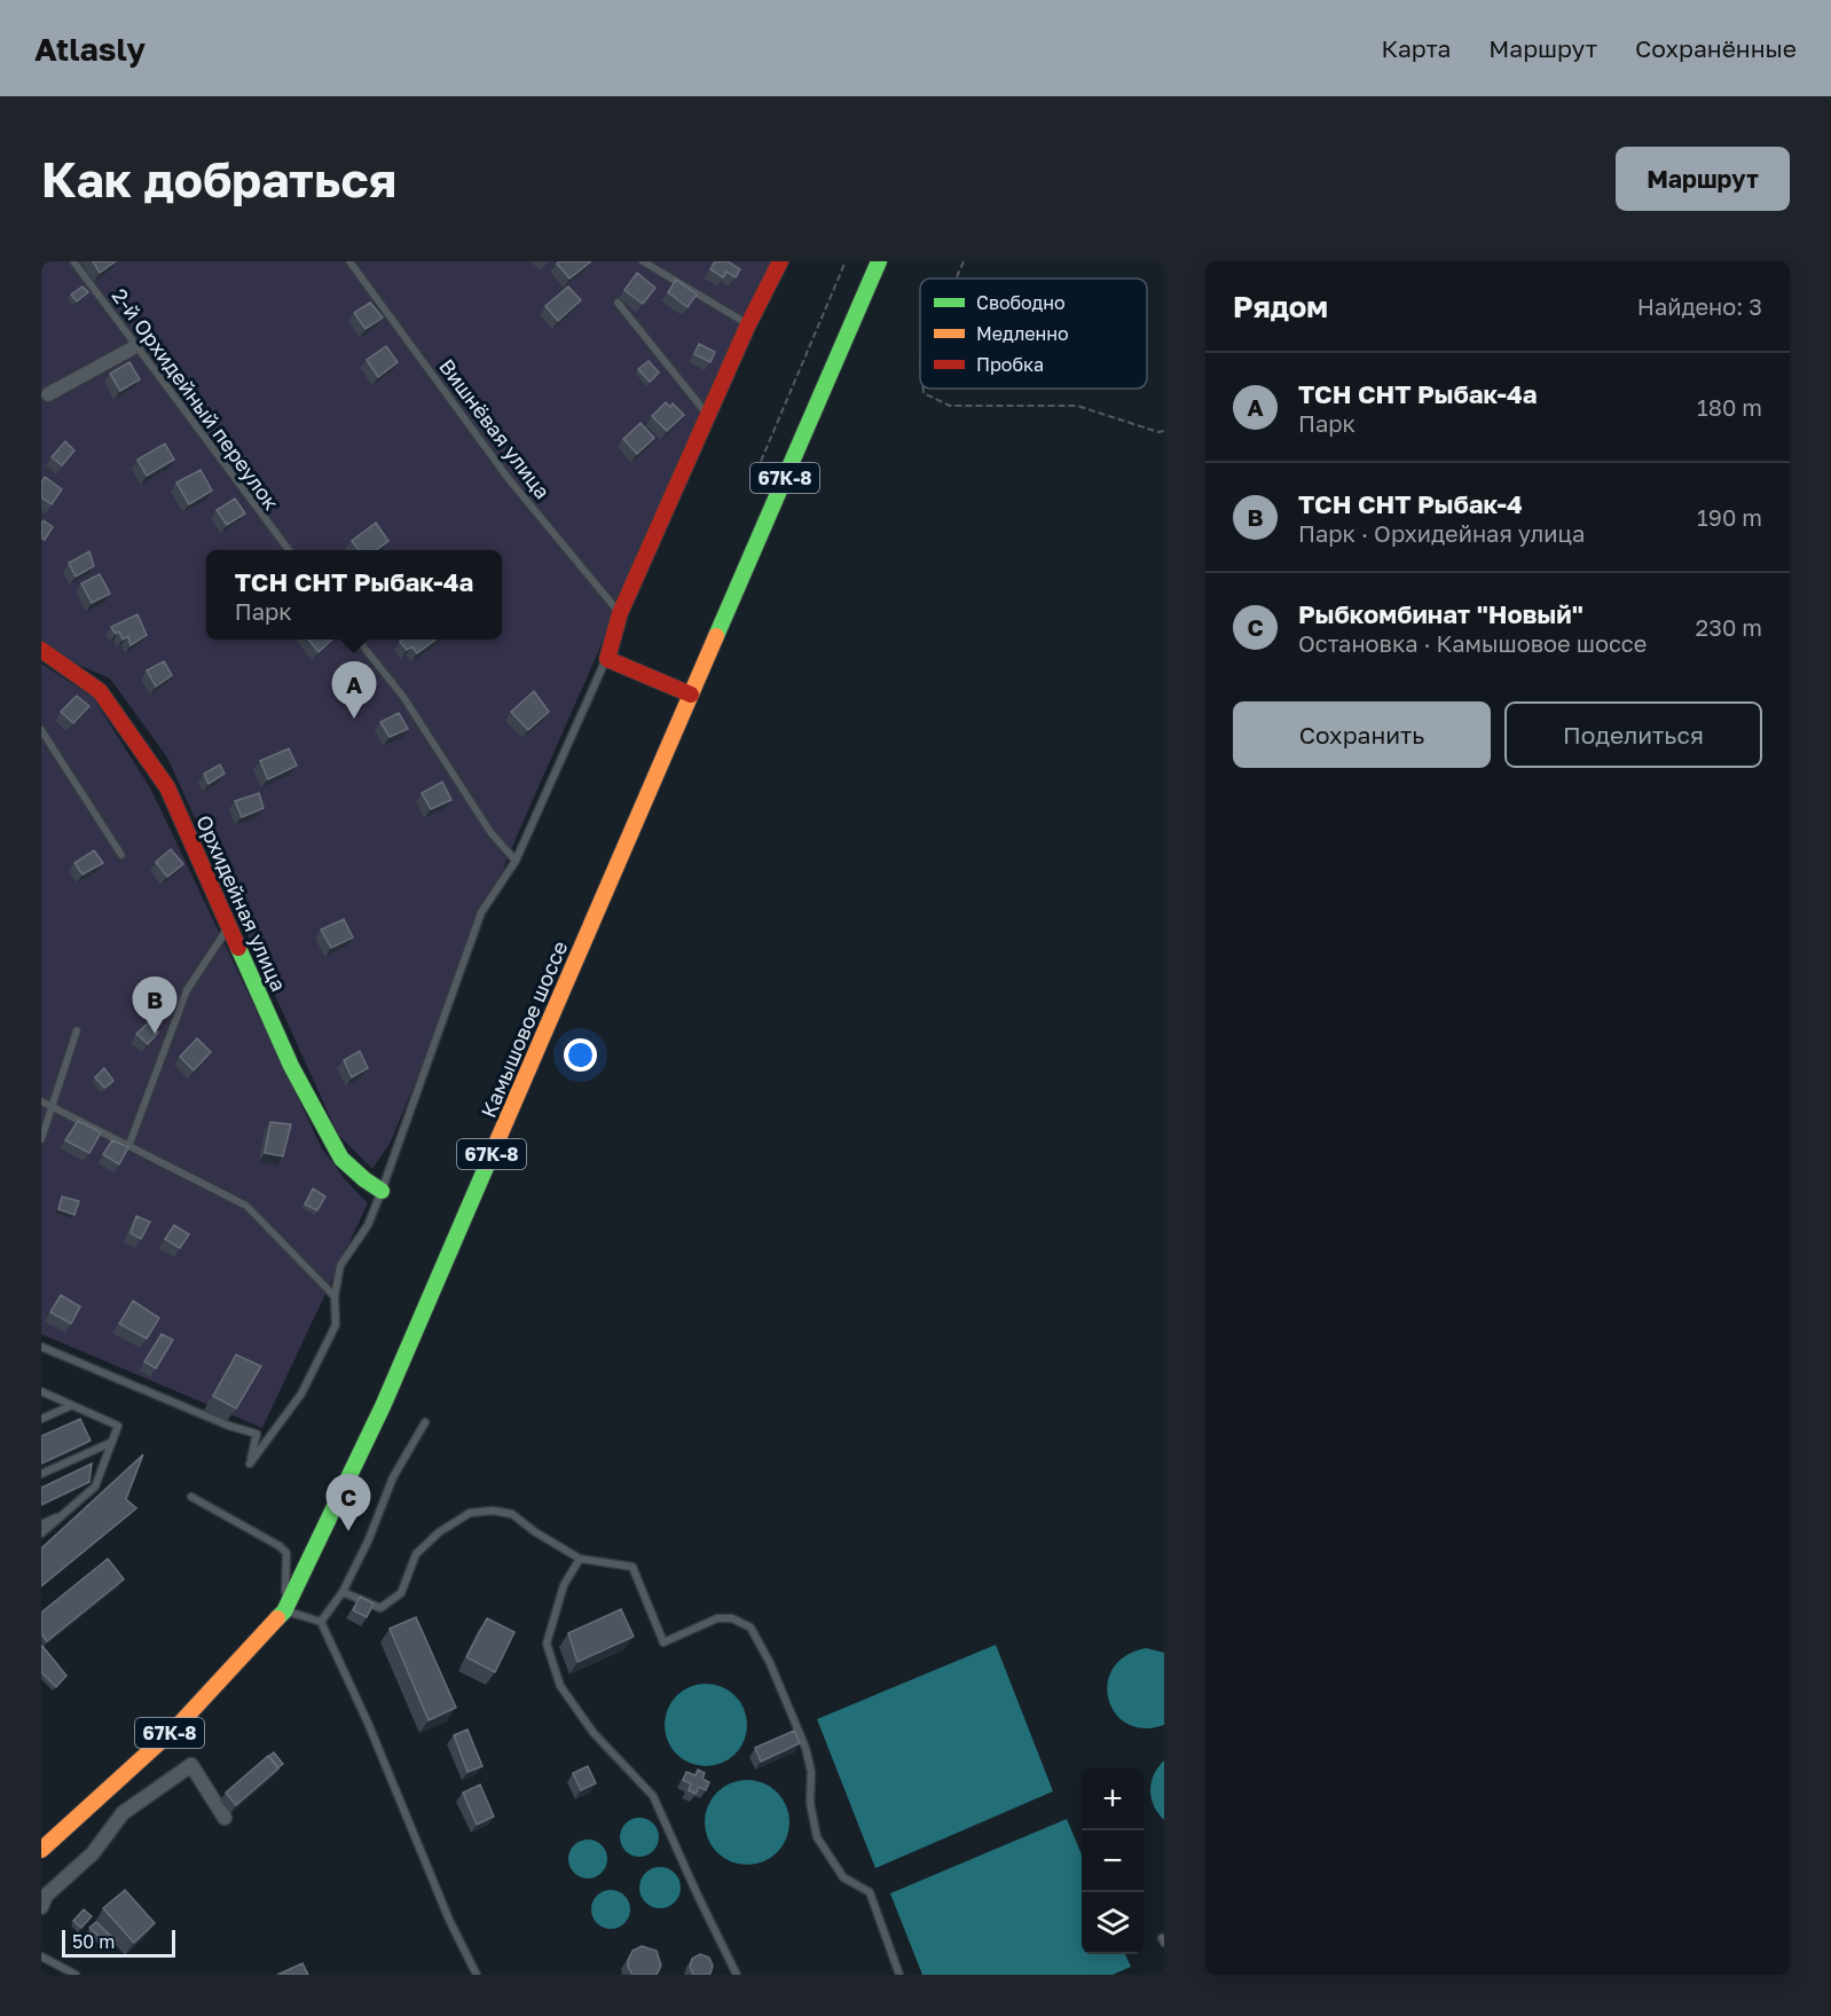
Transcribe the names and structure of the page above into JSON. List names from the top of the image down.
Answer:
{
  "streets": {
    "main road": ["67К-8", "Орхидейная улица", "Камышовое шоссе"],
    "lane": ["2-й Орхидейный переулок", "Вишнёвая улица"]
  },
  "legend": ["Свободно", "Медленно", "Пробка"],
  "scale_bar": "50 m",
  "page": {
    "header": "Atlasly",
    "nav": ["Карта", "Маршрут", "Сохранённые"],
    "buttons": [
      "Маршрут",
      ["Сохранить", "Поделиться"]
    ],
    "title": "Как добраться",
    "heading": ["Рядом", "Найдено: 3"],
    "list": [
      {
        "mark": "A",
        "name": "ТСН СНТ Рыбак-4а",
        "note": "Парк",
        "value": "180 m"
      },
      {
        "mark": "B",
        "name": "ТСН СНТ Рыбак-4",
        "note": "Парк · Орхидейная улица",
        "value": "190 m"
      },
      {
        "mark": "C",
        "name": "Рыбкомбинат \"Новый\"",
        "note": "Остановка · Камышовое шоссе",
        "value": "230 m"
      }
    ],
    "popup": ["ТСН СНТ Рыбак-4а", "Парк"],
    "pins": ["A", "B", "C"],
    "map_buttons": ["+", "−"],
    "scale": "50 m"
  }
}
